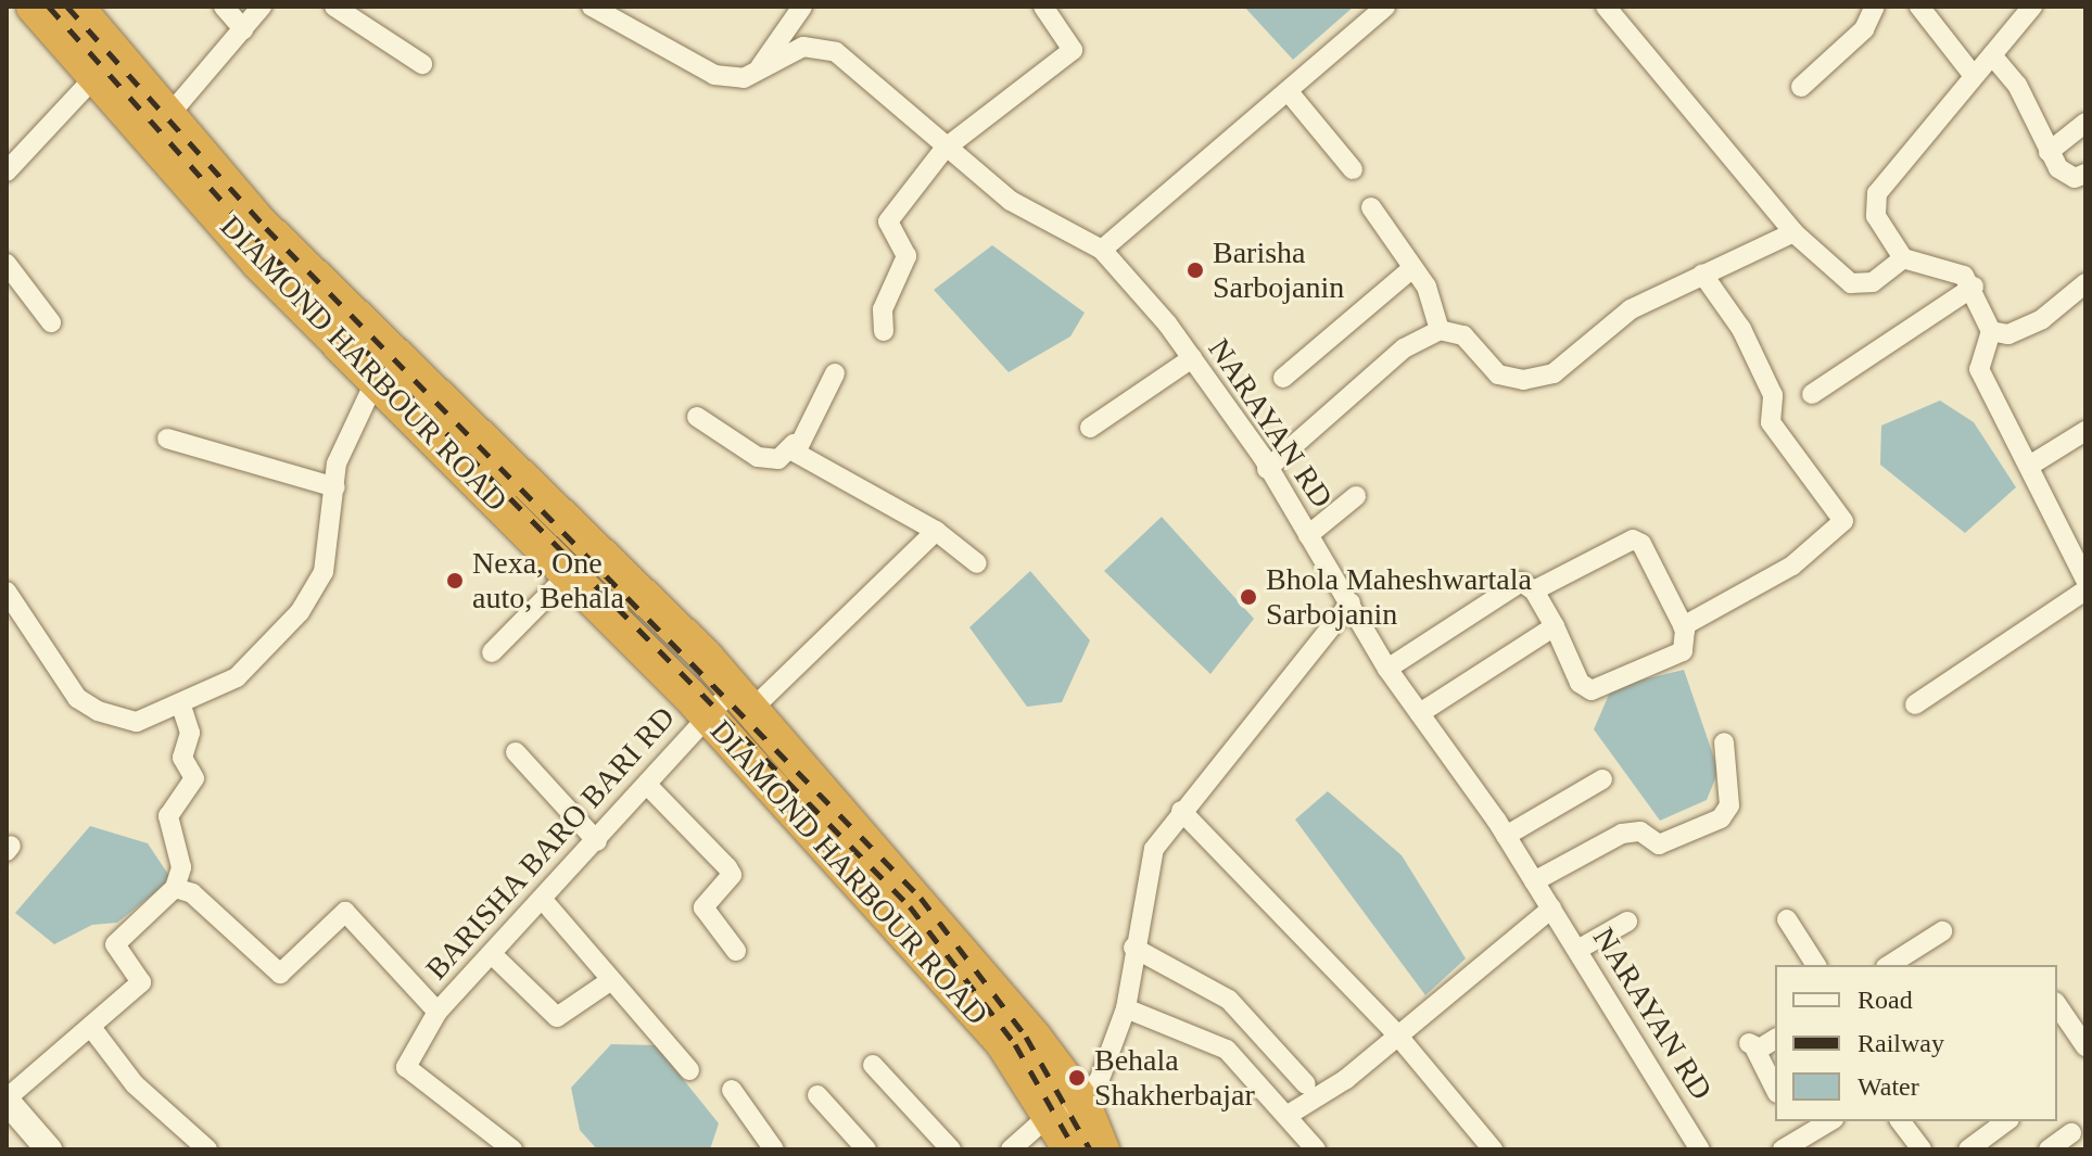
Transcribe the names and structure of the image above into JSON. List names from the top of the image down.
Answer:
{
  "streets": {
    "highway": ["DIAMOND HARBOUR ROAD"],
    "street": ["NARAYAN RD", "BARISHA BARO BARI RD"]
  },
  "crossings": [
    ["DIAMOND HARBOUR ROAD", "BARISHA BARO BARI RD"]
  ],
  "places": [
    "Barisha Sarbojanin",
    "Nexa, One auto, Behala",
    "Bhola Maheshwartala Sarbojanin",
    "Behala Shakherbajar"
  ],
  "legend": ["Road", "Railway", "Water"]
}
